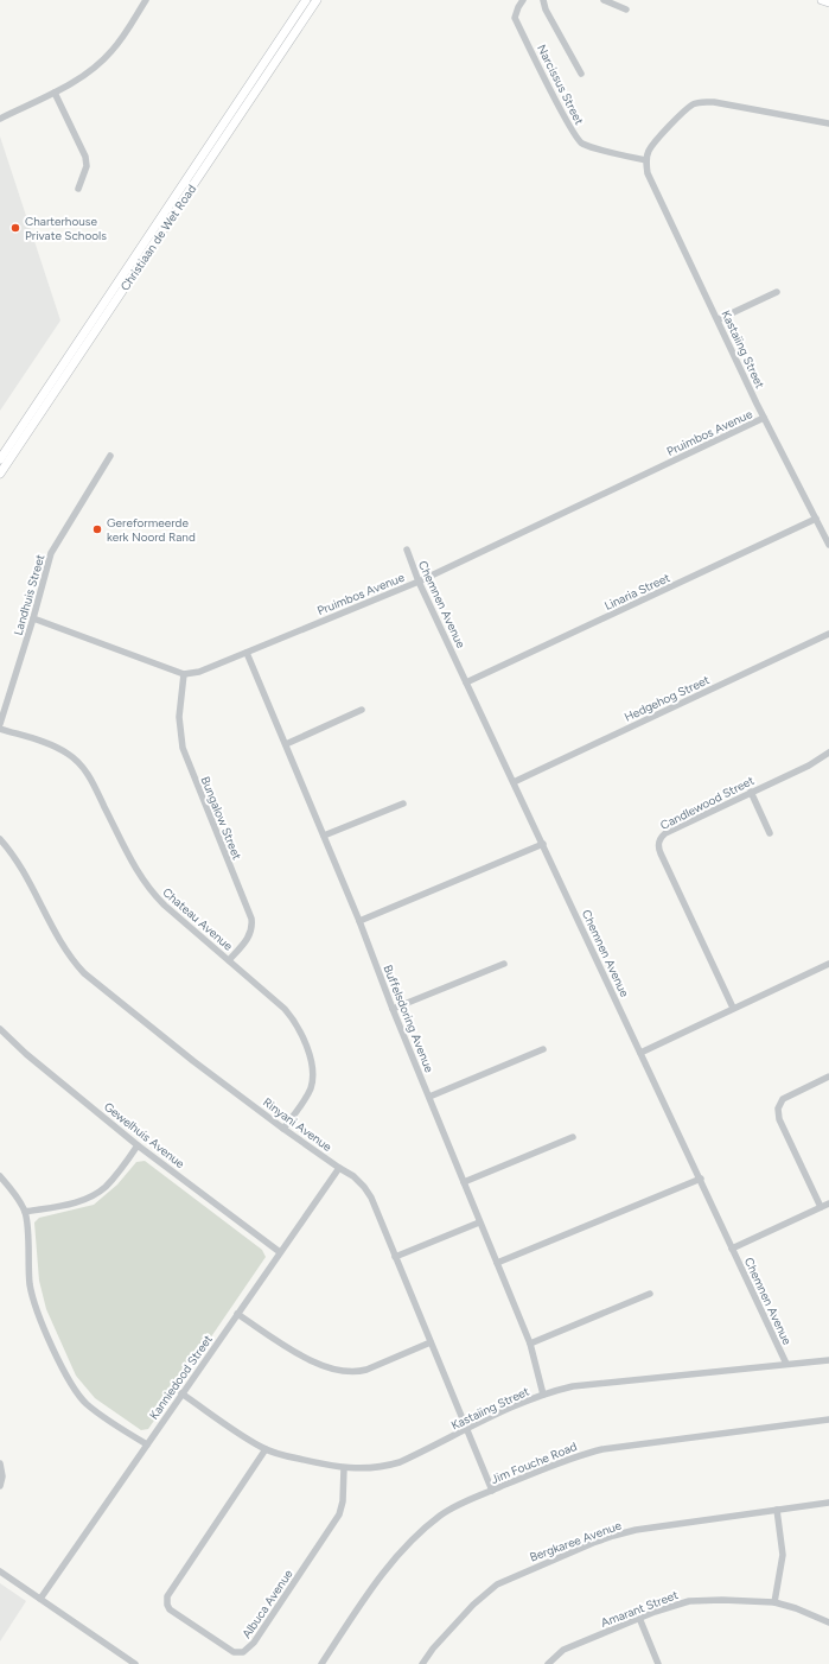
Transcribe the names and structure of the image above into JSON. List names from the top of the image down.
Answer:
{
  "streets": {
    "main road": ["Christiaan de Wet Road"],
    "street": [
      "Narcissus Street",
      "Kastaiing Street",
      "Pruimbos Avenue",
      "Linaria Street",
      "Landhuis Street",
      "Chemnen Avenue",
      "Hedgehog Street",
      "Candlewood Street",
      "Bungalow Street",
      "Chateau Avenue",
      "Buffelsdoring Avenue",
      "Rinyani Avenue",
      "Gewelhuis Avenue",
      "Kanniedood Street",
      "Jim Fouche Road",
      "Bergkaree Avenue",
      "Albuca Avenue",
      "Amarant Street"
    ]
  },
  "crossings": [
    ["Narcissus Street", "Kastaiing Street"],
    ["Kastaiing Street", "Pruimbos Avenue"],
    ["Kastaiing Street", "Linaria Street"],
    ["Kastaiing Street", "Chemnen Avenue"],
    ["Kastaiing Street", "Buffelsdoring Avenue"],
    ["Kastaiing Street", "Rinyani Avenue"],
    ["Kastaiing Street", "Kanniedood Street"],
    ["Kastaiing Street", "Albuca Avenue"],
    ["Pruimbos Avenue", "Chemnen Avenue"],
    ["Pruimbos Avenue", "Bungalow Street"],
    ["Pruimbos Avenue", "Buffelsdoring Avenue"],
    ["Linaria Street", "Chemnen Avenue"],
    ["Chemnen Avenue", "Hedgehog Street"],
    ["Bungalow Street", "Chateau Avenue"],
    ["Chateau Avenue", "Rinyani Avenue"],
    ["Rinyani Avenue", "Kanniedood Street"],
    ["Rinyani Avenue", "Jim Fouche Road"],
    ["Gewelhuis Avenue", "Kanniedood Street"]
  ],
  "places": ["Charterhouse Private Schools", "Gereformeerde kerk Noord Rand"]
}
